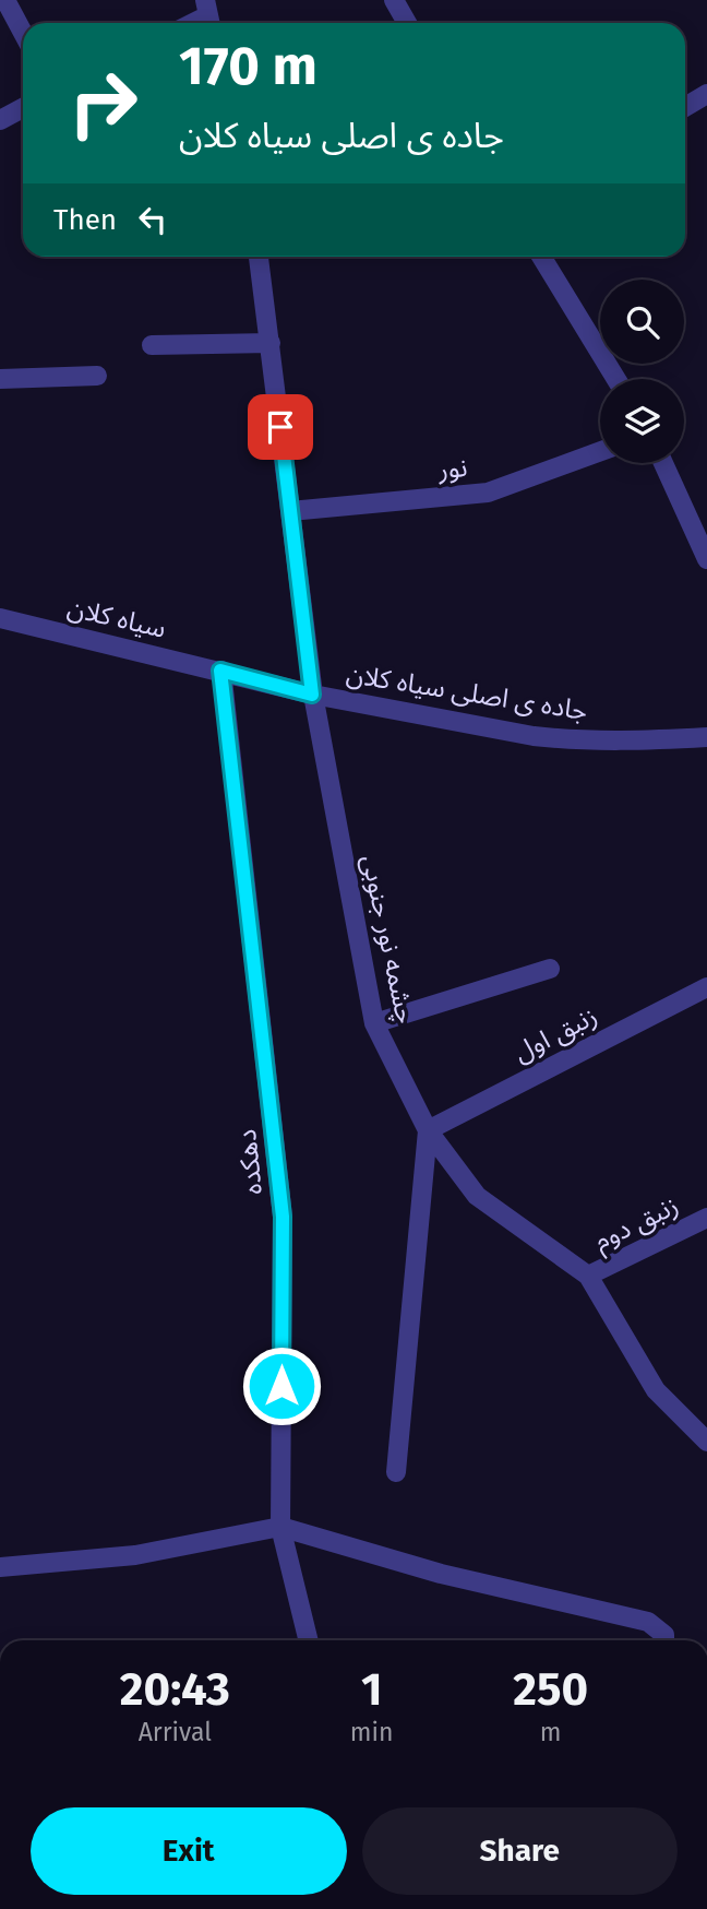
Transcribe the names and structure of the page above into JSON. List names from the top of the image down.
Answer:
{
  "streets": {
    "street": [
      "نور",
      "سیاه کلان",
      "جاده ی اصلی سیاه کلان",
      "چشمه نور جنوبی",
      "زنبق اول",
      "دهکده",
      "زنبق دوم"
    ]
  },
  "crossings": [
    ["نور", "چشمه نور جنوبی"],
    ["سیاه کلان", "جاده ی اصلی سیاه کلان"],
    ["سیاه کلان", "دهکده"],
    ["جاده ی اصلی سیاه کلان", "چشمه نور جنوبی"],
    ["جاده ی اصلی سیاه کلان", "دهکده"],
    ["چشمه نور جنوبی", "زنبق اول"],
    ["چشمه نور جنوبی", "زنبق دوم"]
  ],
  "page": {
    "turn": ["170 m", "جاده ی اصلی سیاه کلان"],
    "then": "Then",
    "eta": [
      "20:43",
      "Arrival",
      "1",
      "min",
      "250",
      "m"
    ],
    "buttons": ["Exit", "Share"]
  }
}
